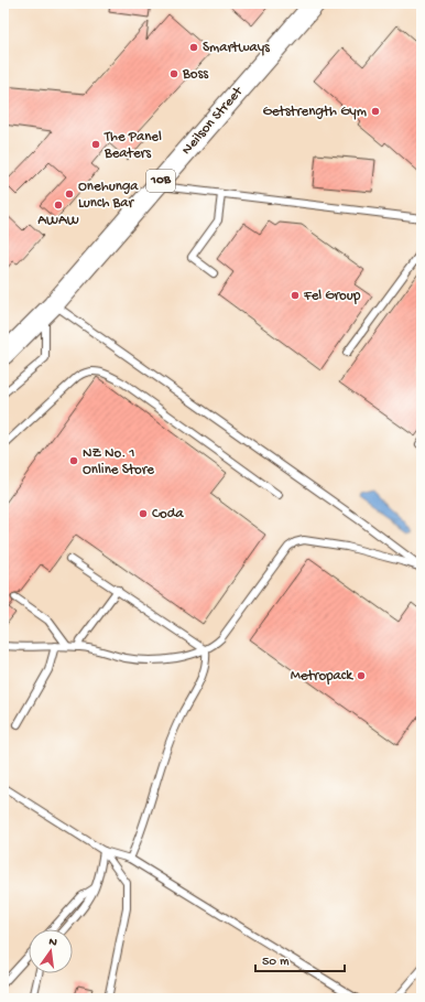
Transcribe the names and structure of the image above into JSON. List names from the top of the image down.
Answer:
{
  "streets": {
    "main road": ["Neilson Street", "10B"]
  },
  "places": [
    "Smartways",
    "Boss",
    "Getstrength Gym",
    "The Panel Beaters",
    "Onehunga Lunch Bar",
    "AWAW",
    "Fel Group",
    "NZ No. 1 Online Store",
    "Coda",
    "Metropack"
  ],
  "scale_bar": "50 m",
  "north": "top"
}
